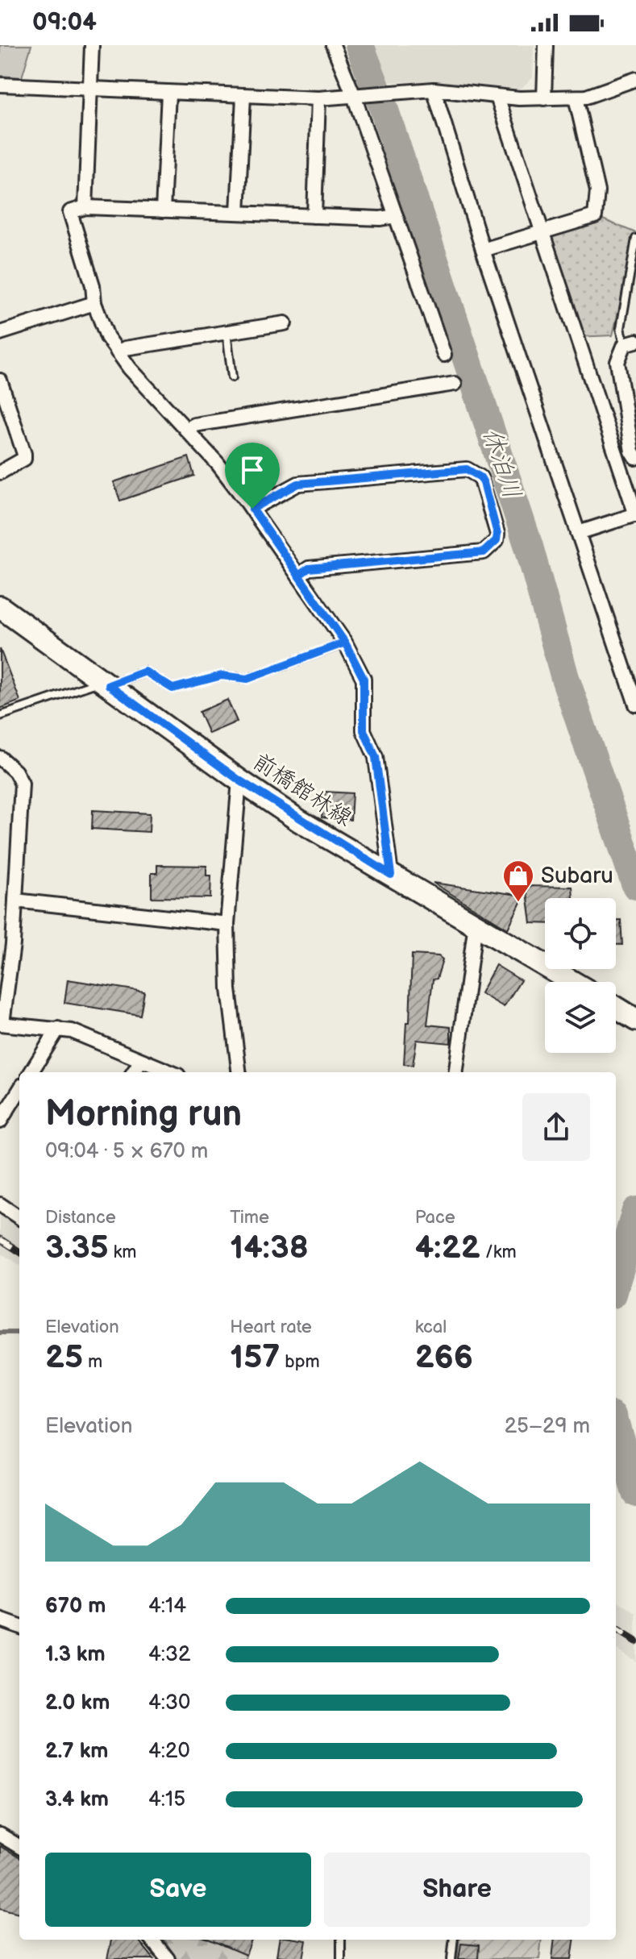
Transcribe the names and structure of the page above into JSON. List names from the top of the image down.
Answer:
{
  "streets": {
    "main road": ["前橋館林線"]
  },
  "water": ["休泊川"],
  "places": {
    "shop": ["Subaru"]
  },
  "page": {
    "status": "09:04",
    "heading": ["Morning run", "09:04 · 5 × 670 m"],
    "stats": [
      ["Distance", "3.35 km"],
      ["Time", "14:38"],
      ["Pace", "4:22 /km"],
      ["Elevation", "25 m"],
      ["Heart rate", "157 bpm"],
      ["kcal", "266"]
    ],
    "chart": ["Elevation", "25–29 m"],
    "list": [
      {
        "name": "670 m",
        "note": "4:14"
      },
      {
        "name": "1.3 km",
        "note": "4:32"
      },
      {
        "name": "2.0 km",
        "note": "4:30"
      },
      {
        "name": "2.7 km",
        "note": "4:20"
      },
      {
        "name": "3.4 km",
        "note": "4:15"
      }
    ],
    "buttons": ["Save", "Share"]
  }
}
